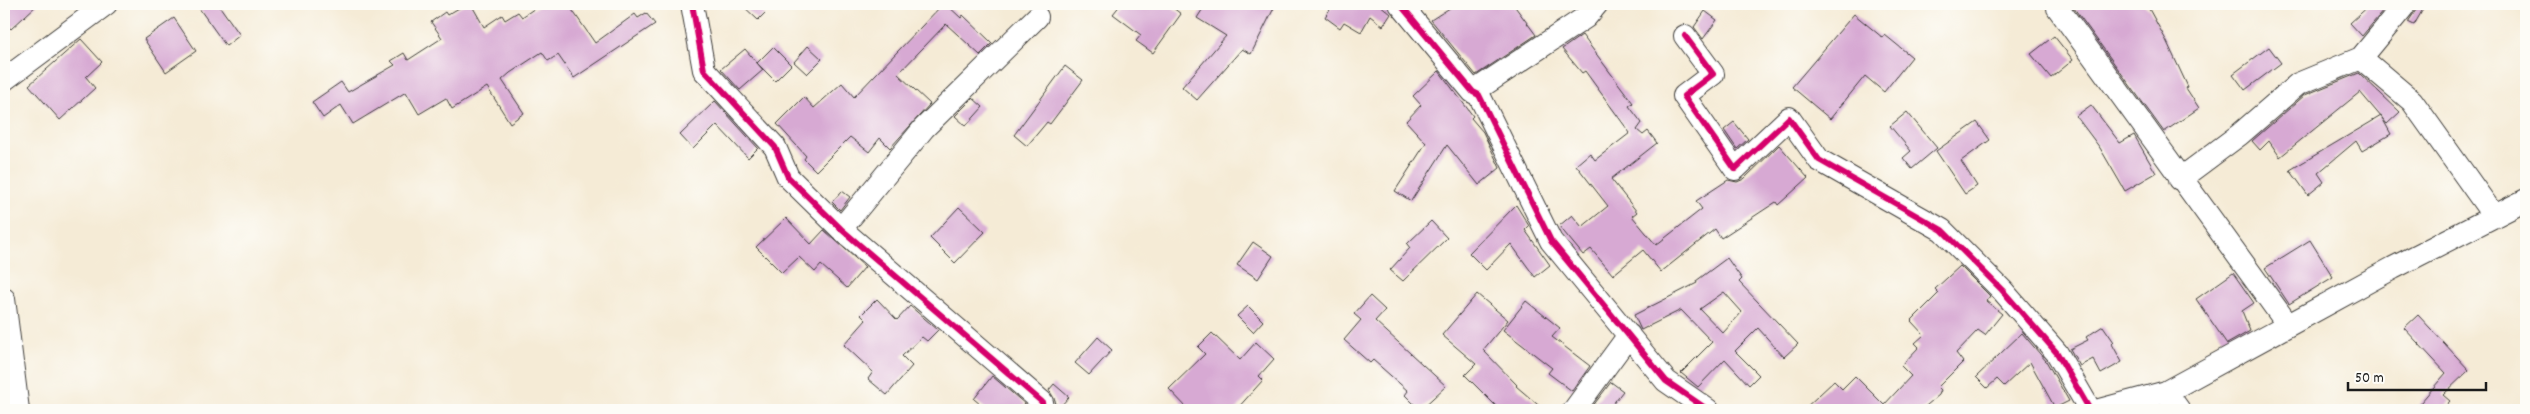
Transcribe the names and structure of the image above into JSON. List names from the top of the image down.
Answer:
{
  "scale_bar": "50 m"
}
